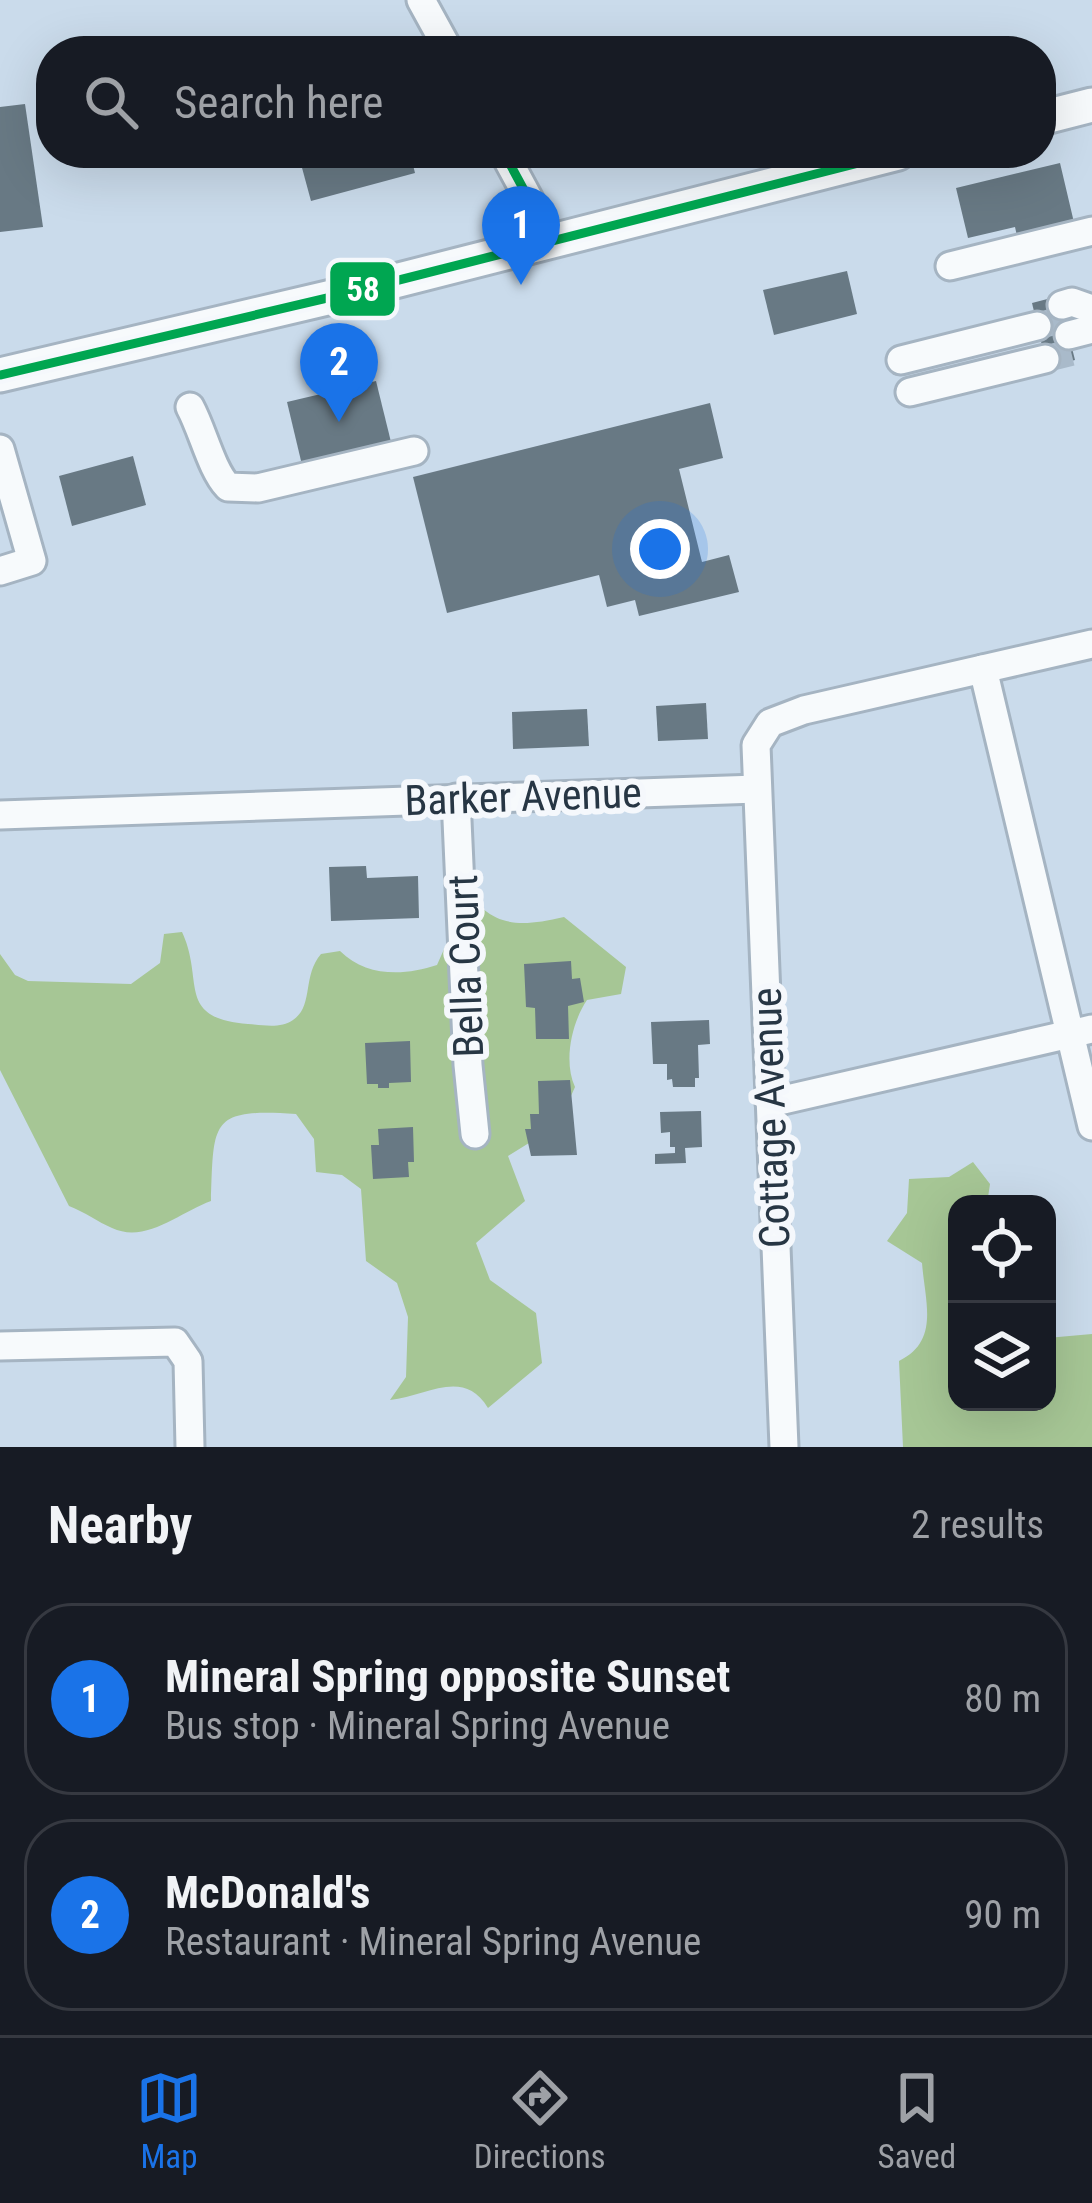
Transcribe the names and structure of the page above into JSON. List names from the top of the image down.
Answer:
{
  "streets": {
    "street": ["Barker Avenue", "Bella Court", "Cottage Avenue"]
  },
  "crossings": [
    ["Barker Avenue", "Bella Court"],
    ["Barker Avenue", "Cottage Avenue"]
  ],
  "lines": ["transit line 58"],
  "page": {
    "search": "Search here",
    "pins": ["1", "2"],
    "heading": ["Nearby", "2 results"],
    "list": [
      {
        "mark": "1",
        "name": "Mineral Spring opposite Sunset",
        "note": "Bus stop · Mineral Spring Avenue",
        "value": "80 m"
      },
      {
        "mark": "2",
        "name": "McDonald's",
        "note": "Restaurant · Mineral Spring Avenue",
        "value": "90 m"
      }
    ],
    "nav": ["Map", "Directions", "Saved"]
  }
}
